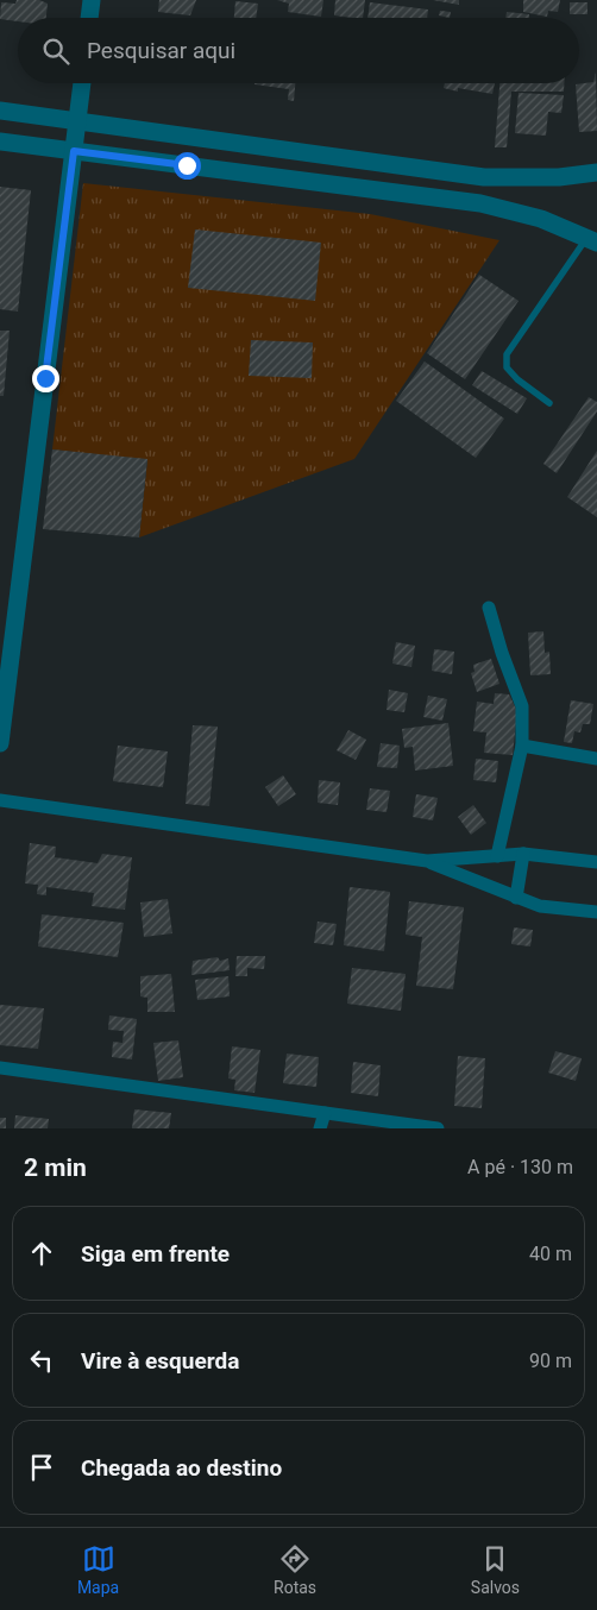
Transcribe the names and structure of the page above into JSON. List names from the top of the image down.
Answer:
{
  "page": {
    "search": "Pesquisar aqui",
    "heading": ["2 min", "A pé · 130 m"],
    "list": [
      ["Siga em frente", "40 m"],
      ["Vire à esquerda", "90 m"],
      "Chegada ao destino"
    ],
    "nav": ["Mapa", "Rotas", "Salvos"]
  }
}
